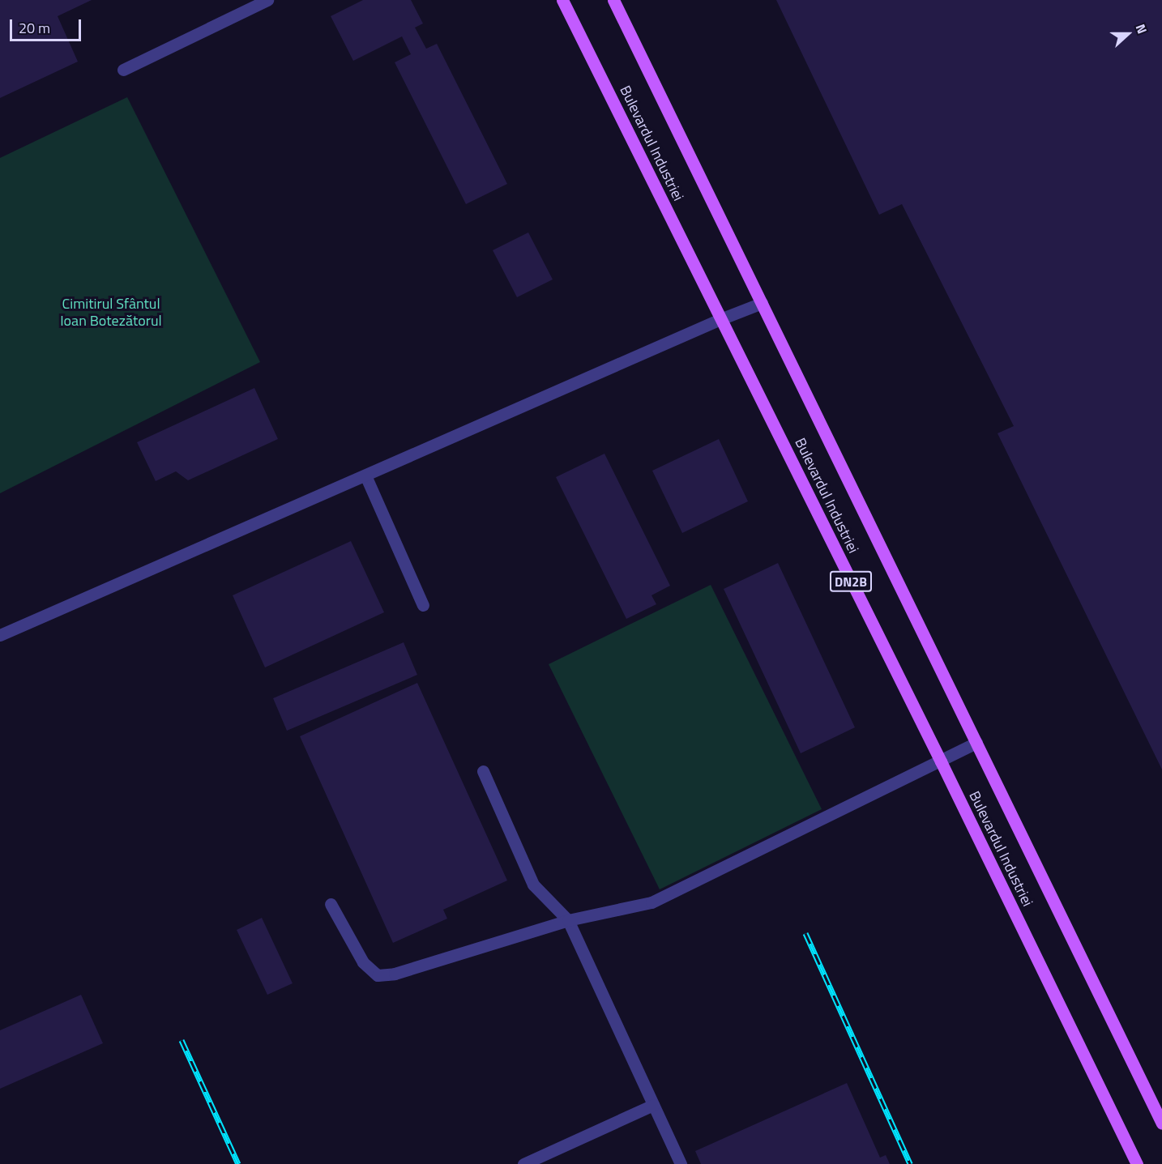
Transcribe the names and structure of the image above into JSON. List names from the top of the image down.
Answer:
{
  "streets": {
    "main road": ["Bulevardul Industriei", "DN2B"]
  },
  "parks": ["Cimitirul Sfântul Ioan Botezătorul"],
  "scale_bar": "20 m",
  "north": "right"
}
